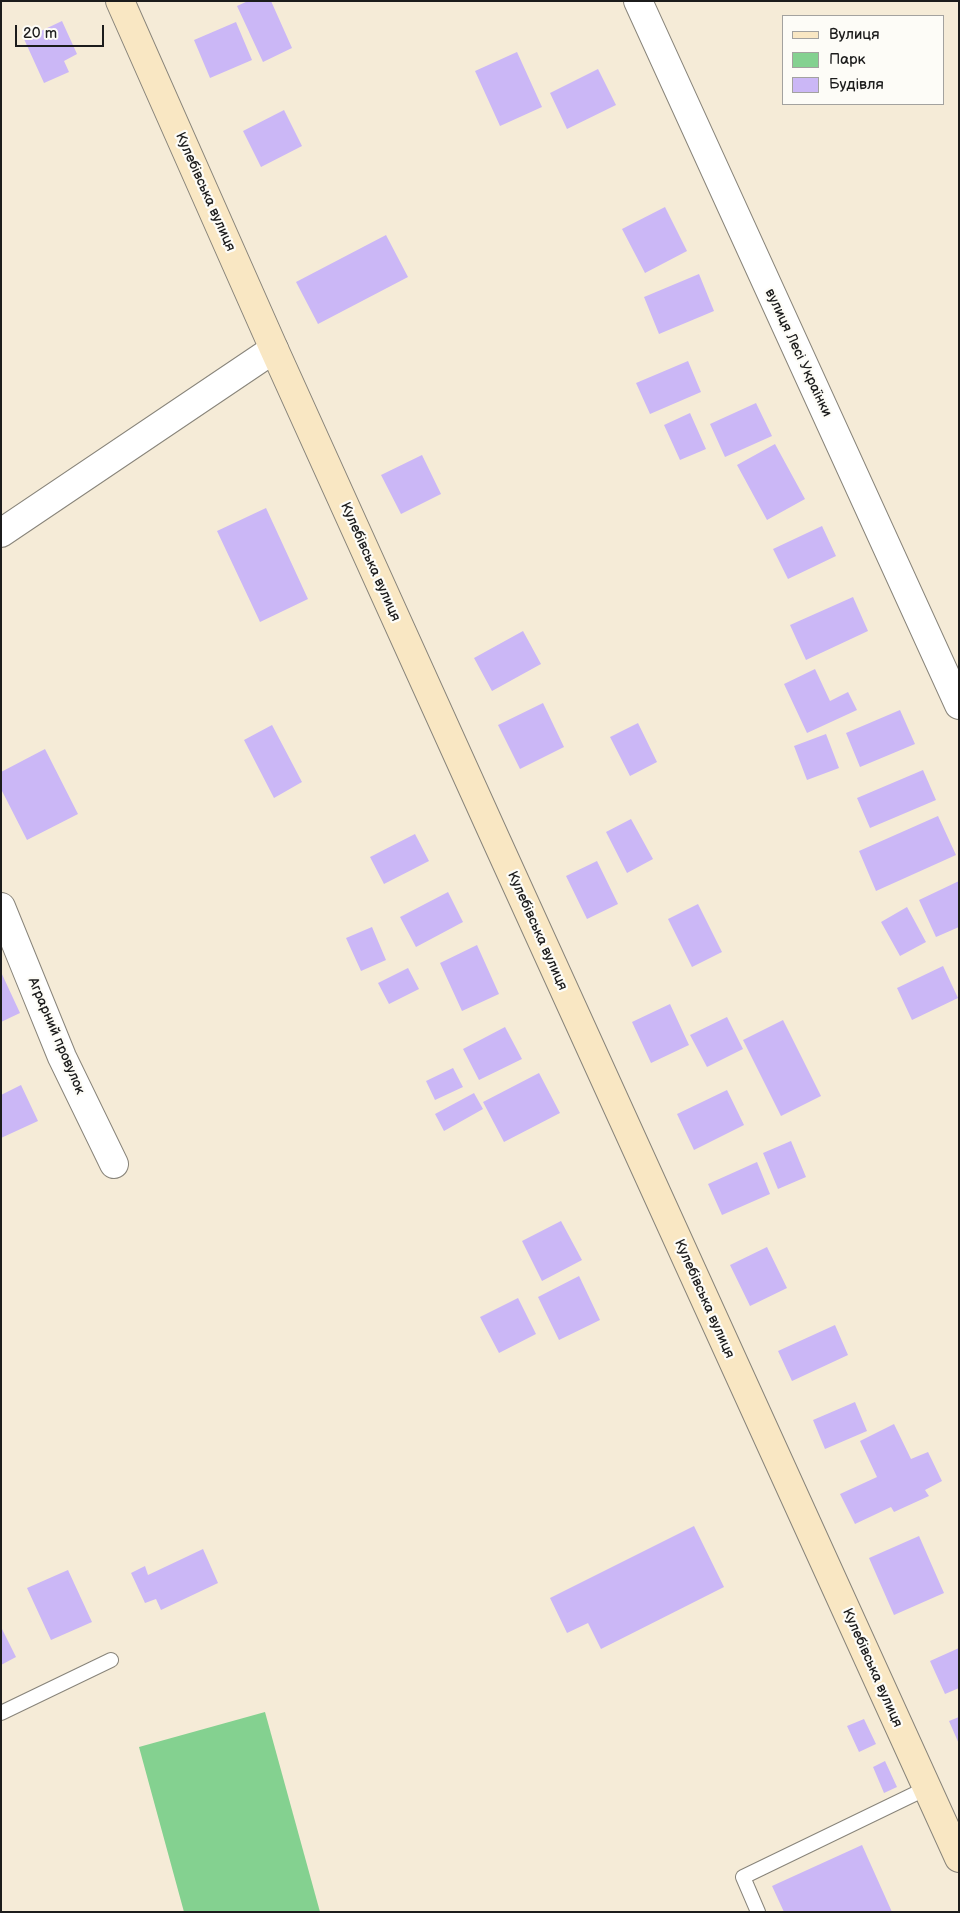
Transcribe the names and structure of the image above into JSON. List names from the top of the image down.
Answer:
{
  "streets": {
    "street": ["Кулебівська вулиця", "вулиця Лесі Українки", "Аграрний провулок"]
  },
  "legend": ["Вулиця", "Парк", "Будівля"],
  "scale_bar": "20 m"
}
